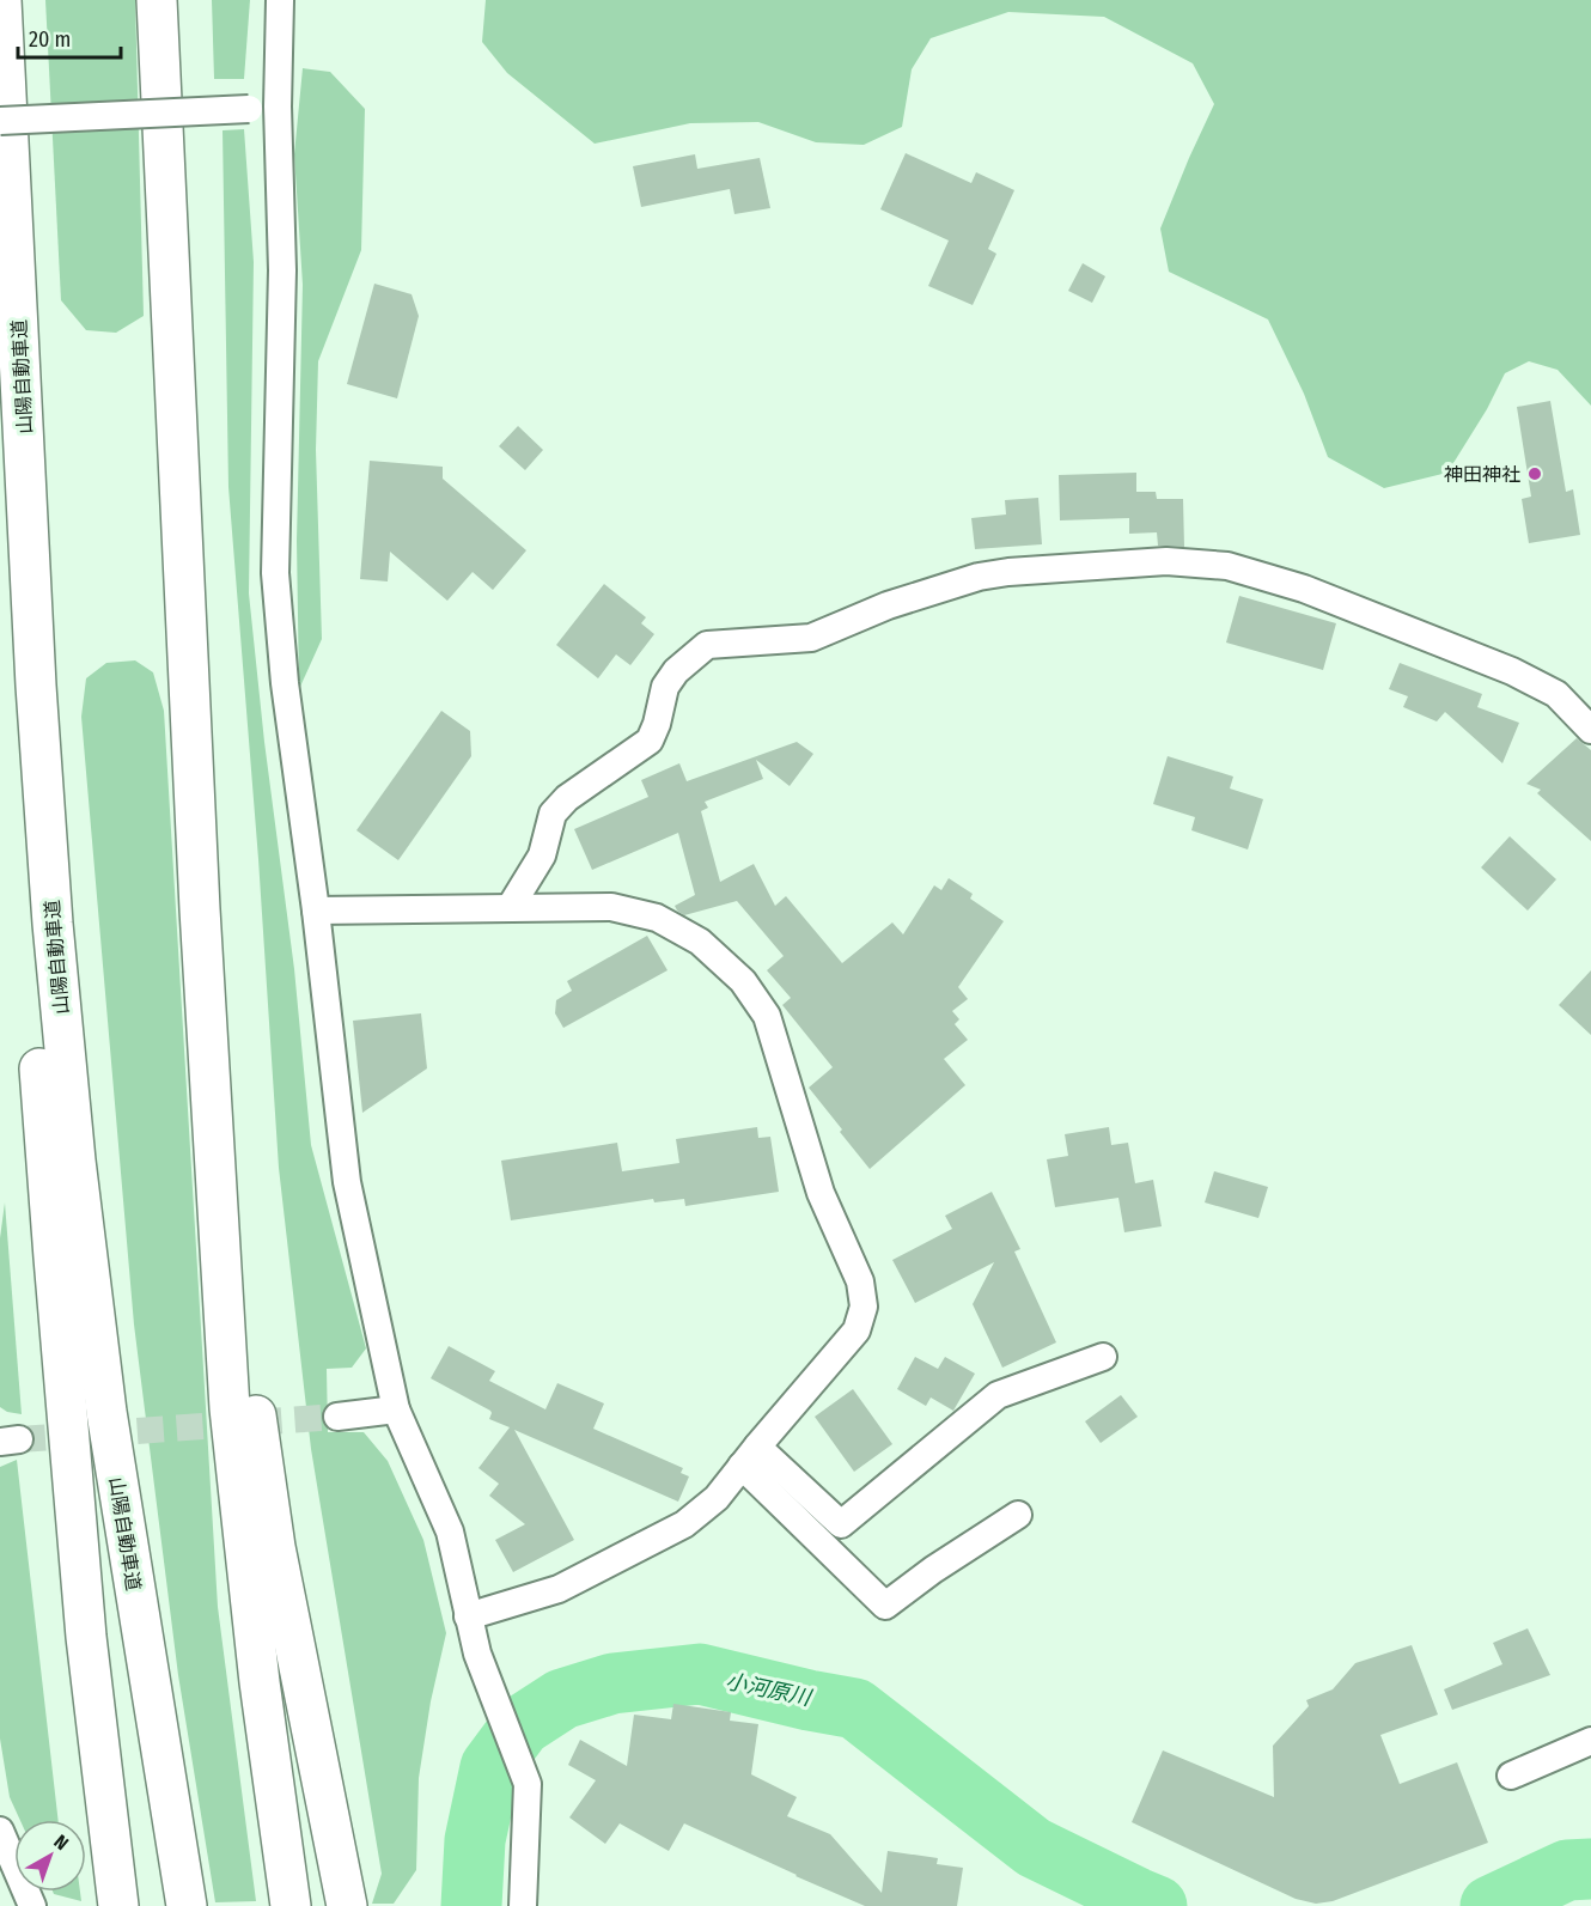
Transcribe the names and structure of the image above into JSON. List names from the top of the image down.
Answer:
{
  "streets": {
    "highway": ["山陽自動車道"]
  },
  "water": ["小河原川"],
  "places": ["神田神社"],
  "scale_bar": "20 m",
  "north": "top right"
}
